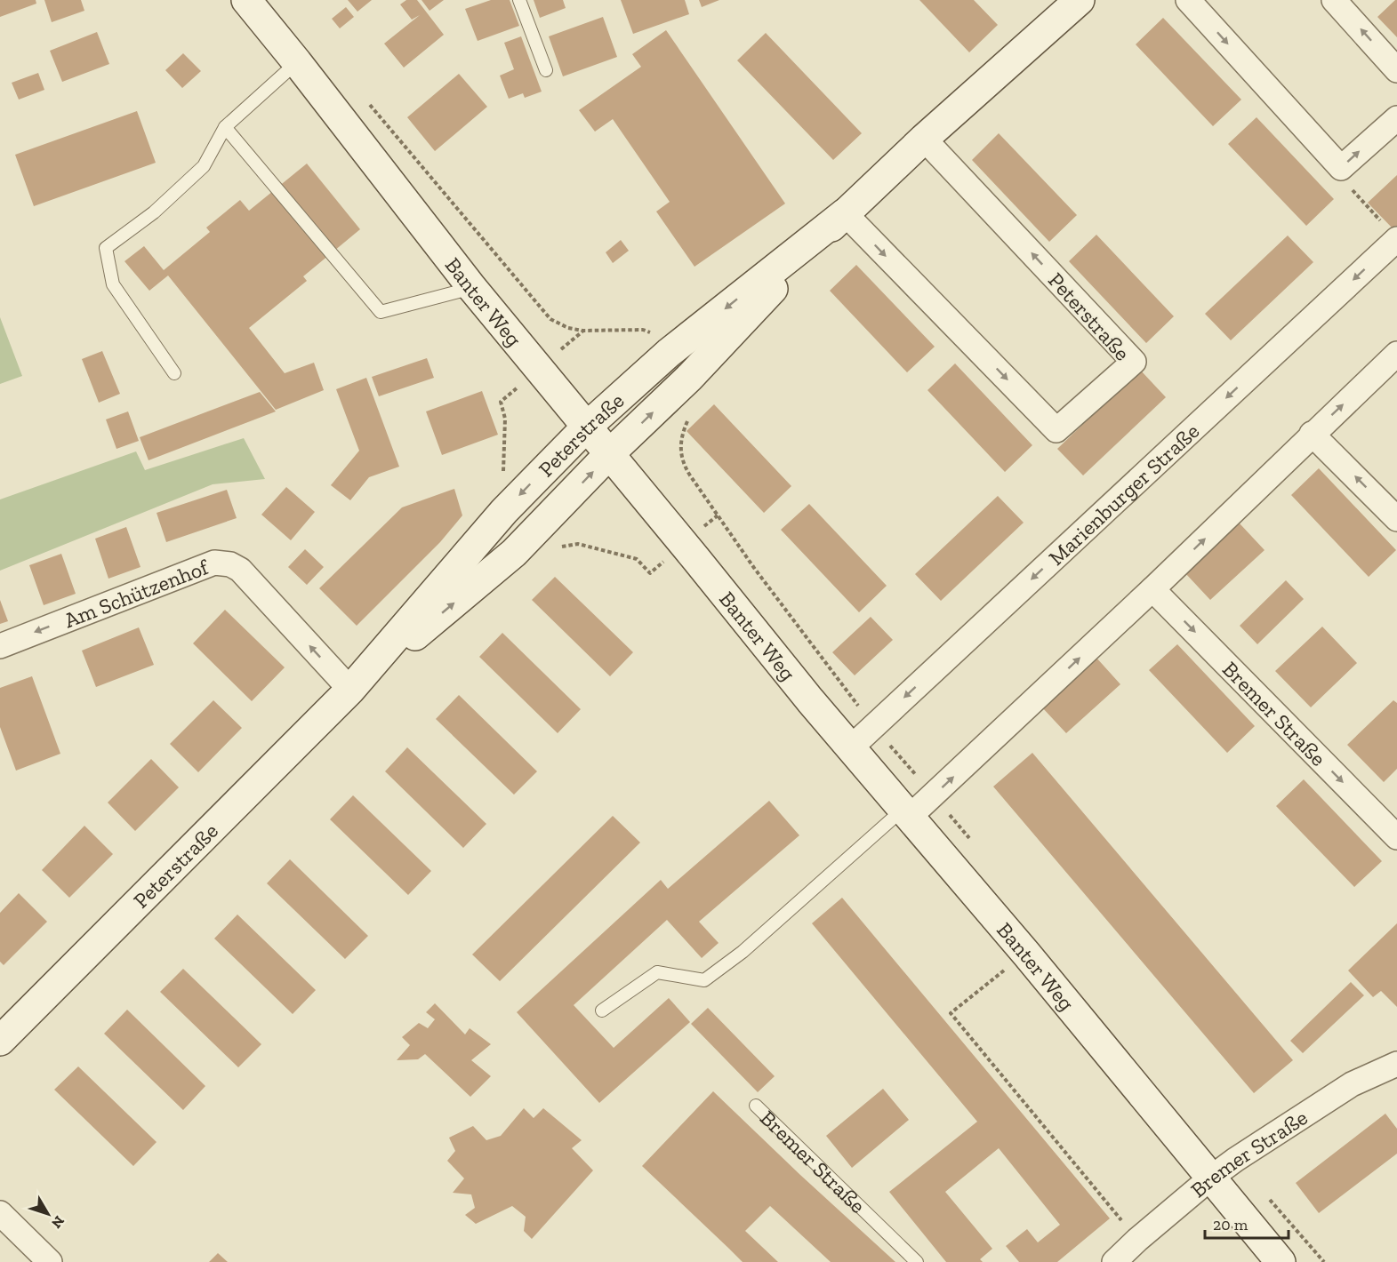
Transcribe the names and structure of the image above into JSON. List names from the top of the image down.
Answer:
{
  "streets": {
    "main road": ["Banter Weg", "Peterstraße"],
    "street": ["Marienburger Straße", "Am Schützenhof", "Bremer Straße"]
  },
  "crossings": [
    ["Banter Weg", "Peterstraße"],
    ["Banter Weg", "Marienburger Straße"],
    ["Banter Weg", "Bremer Straße"],
    ["Peterstraße", "Am Schützenhof"]
  ],
  "one_way": ["Am Schützenhof", "Bremer Straße"],
  "scale_bar": "20 m",
  "north": "bottom right"
}
